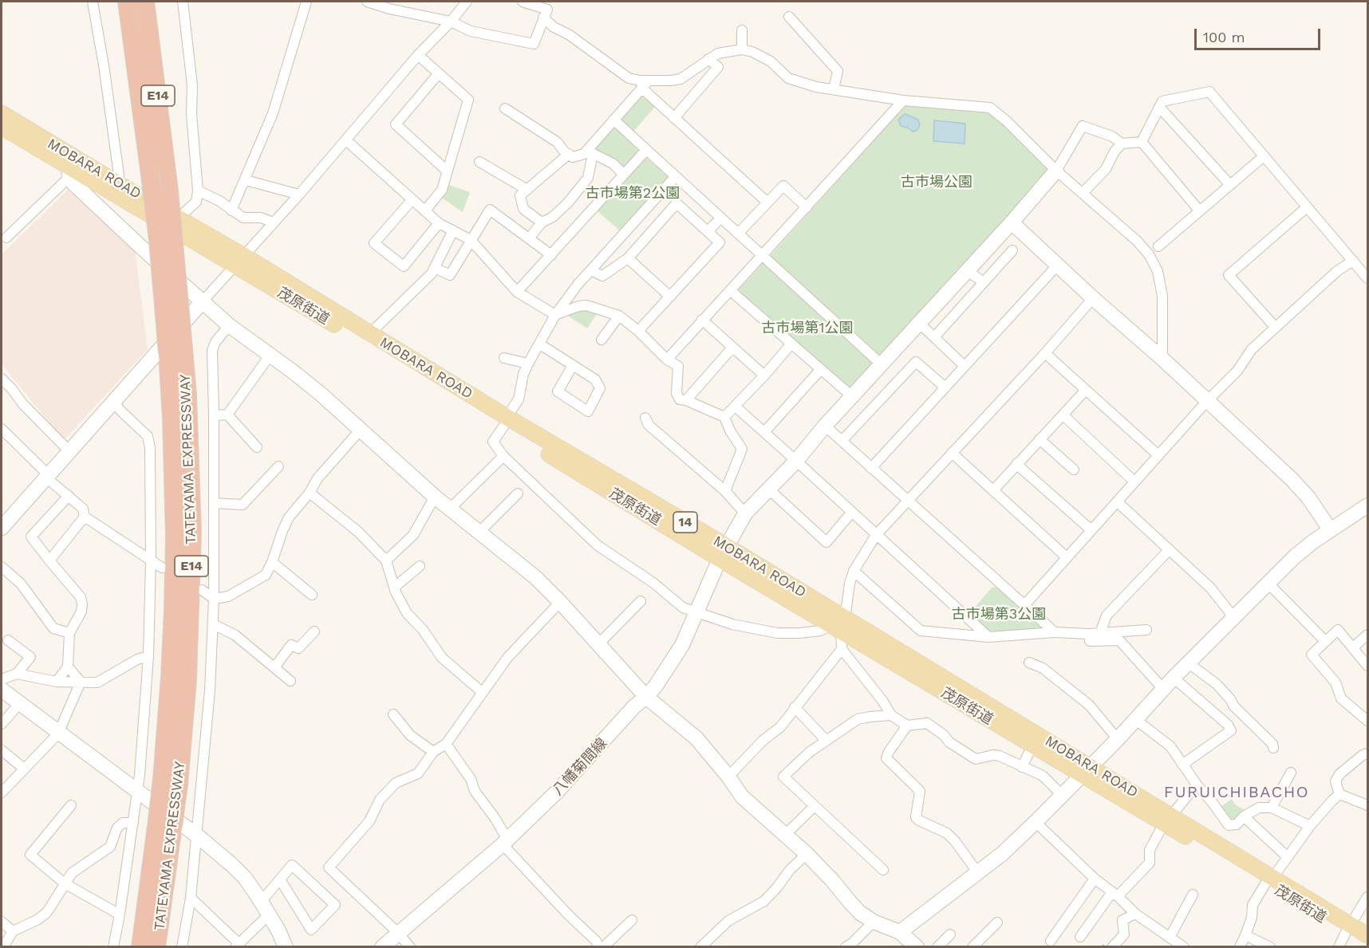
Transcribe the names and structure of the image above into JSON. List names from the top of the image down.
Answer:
{
  "streets": {
    "highway": ["E14", "TATEYAMA EXPRESSWAY"],
    "main road": ["MOBARA ROAD", "茂原街道", "14"],
    "street": ["八幡菊間線"]
  },
  "crossings": [
    ["MOBARA ROAD", "茂原街道"],
    ["MOBARA ROAD", "14"],
    ["MOBARA ROAD", "八幡菊間線"]
  ],
  "districts": ["FURUICHIBACHO"],
  "parks": [
    "古市場公園",
    "古市場第2公園",
    "古市場第1公園",
    "古市場第3公園"
  ],
  "scale_bar": "100 m"
}
